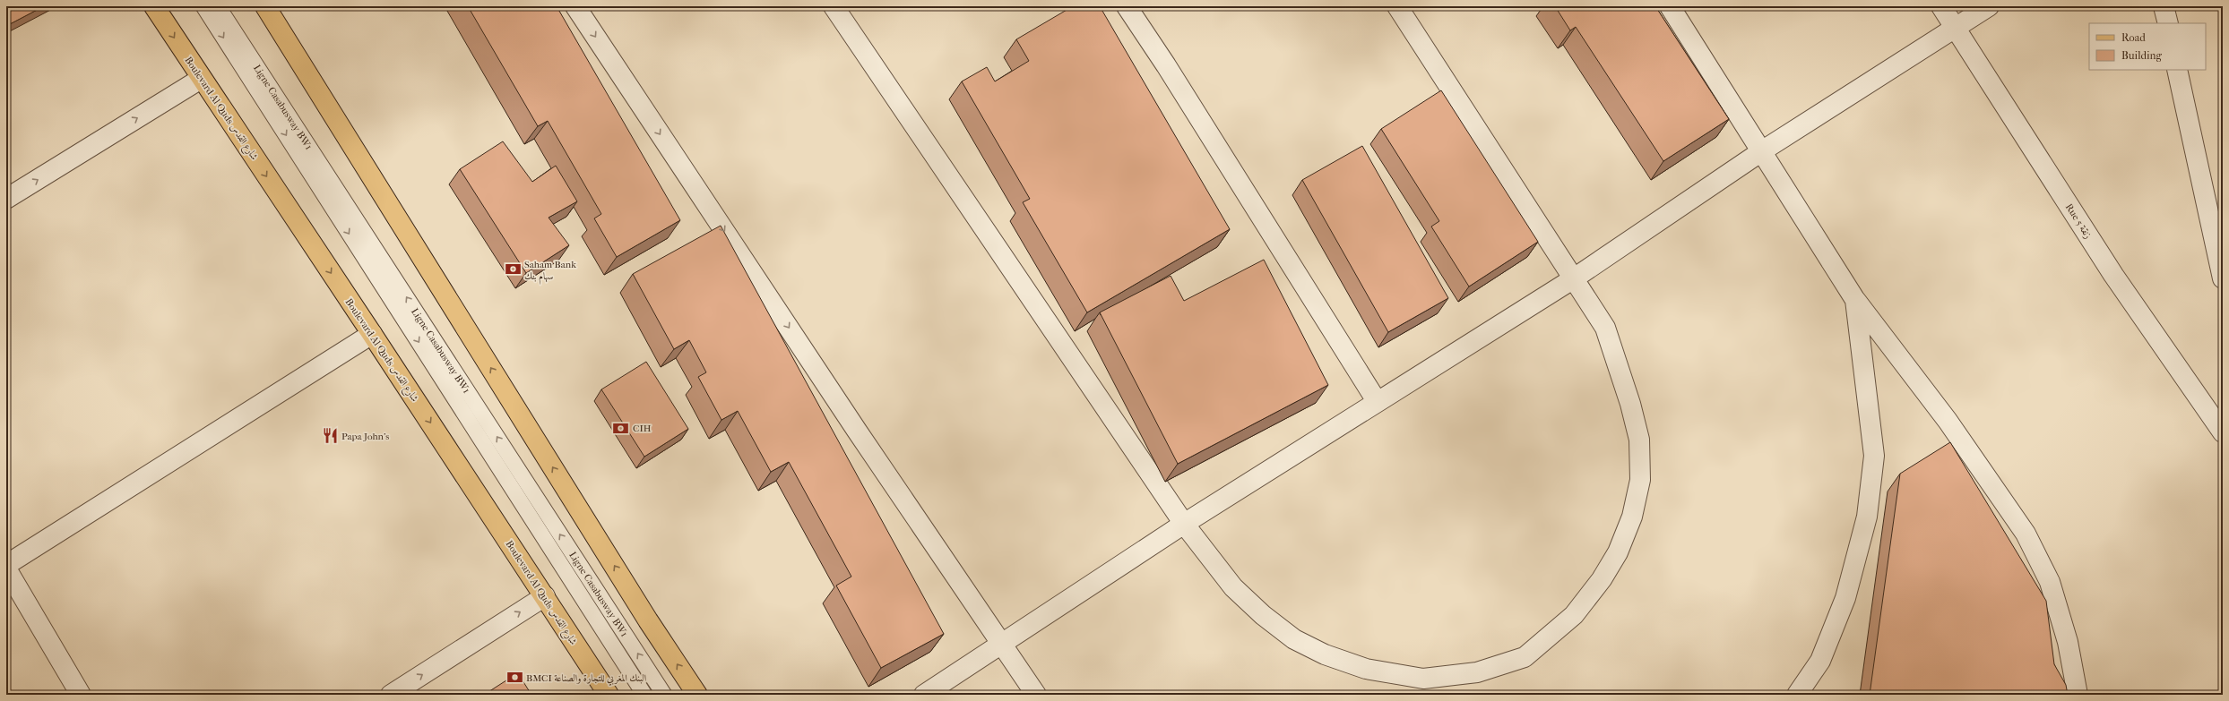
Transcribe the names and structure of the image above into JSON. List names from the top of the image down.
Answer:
{
  "streets": {
    "main road": ["Boulevard Al Quds شارع القدس"],
    "street": ["Rue 5 زنقة"],
    "lane": ["Ligne Casabusway BW1"]
  },
  "places": {
    "bank": ["Saham Bank سهام بنك", "CIH", "BMCI البنك المغربي للتجارة والصناعة"],
    "restaurant": ["Papa John's"]
  },
  "legend": ["Road", "Building"]
}
